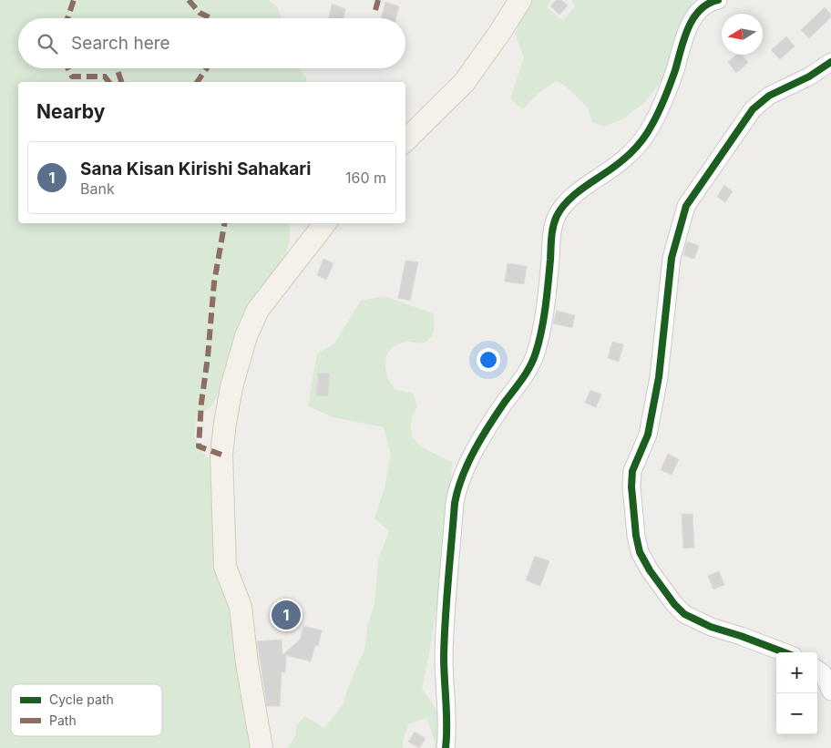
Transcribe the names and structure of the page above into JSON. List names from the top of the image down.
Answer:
{
  "legend": ["Cycle path", "Path"],
  "north": "left",
  "page": {
    "search": "Search here",
    "heading": "Nearby",
    "list": [
      {
        "mark": "1",
        "name": "Sana Kisan Kirishi Sahakari",
        "note": "Bank",
        "value": "160 m"
      }
    ],
    "pins": "1",
    "map_buttons": ["+", "−"]
  }
}
